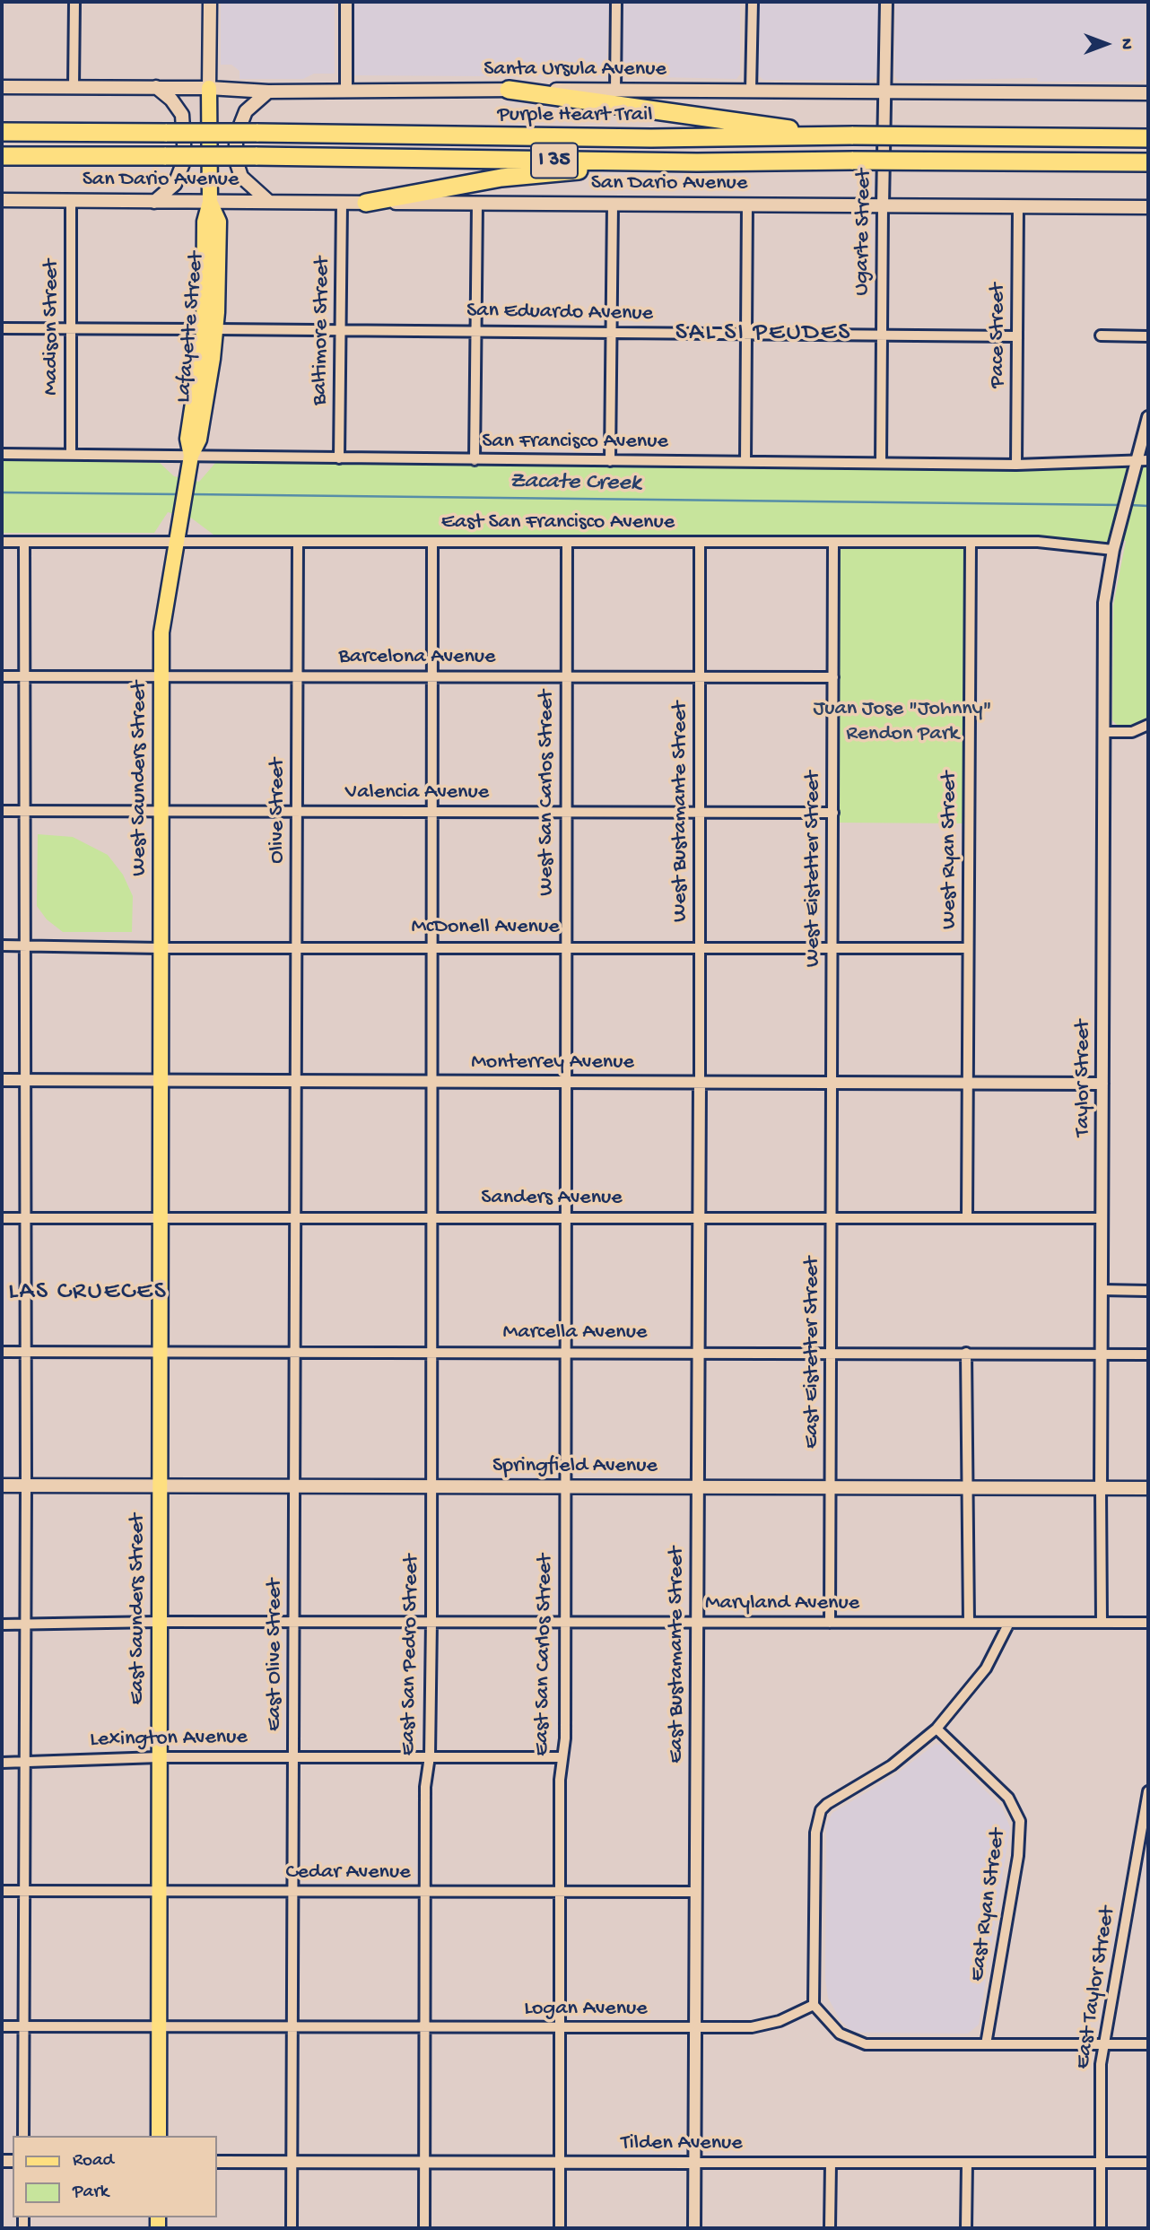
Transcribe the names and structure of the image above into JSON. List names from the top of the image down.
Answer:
{
  "streets": {
    "highway": ["Purple Heart Trail", "I 35"],
    "main road": [
      "Santa Ursula Avenue",
      "San Dario Avenue",
      "Lafayette Street",
      "West Saunders Street",
      "Springfield Avenue",
      "East Saunders Street"
    ],
    "street": [
      "Ugarte Street",
      "San Eduardo Avenue",
      "Madison Street",
      "Baltimore Street",
      "Pace Street",
      "San Francisco Avenue",
      "East San Francisco Avenue",
      "Barcelona Avenue",
      "Valencia Avenue",
      "West San Carlos Street",
      "Olive Street",
      "West Bustamante Street",
      "West Ryan Street",
      "West Eistetter Street",
      "McDonell Avenue",
      "Monterrey Avenue",
      "Taylor Street",
      "Sanders Avenue",
      "Marcella Avenue",
      "East Eistetter Street",
      "Maryland Avenue",
      "East Olive Street",
      "East San Pedro Street",
      "East San Carlos Street",
      "East Bustamante Street",
      "Lexington Avenue",
      "Cedar Avenue",
      "East Ryan Street",
      "East Taylor Street",
      "Logan Avenue",
      "Tilden Avenue"
    ]
  },
  "crossings": [
    ["Santa Ursula Avenue", "Ugarte Street"],
    ["Santa Ursula Avenue", "Lafayette Street"],
    ["San Dario Avenue", "Ugarte Street"],
    ["San Dario Avenue", "Madison Street"],
    ["San Dario Avenue", "Lafayette Street"],
    ["San Dario Avenue", "Baltimore Street"],
    ["San Dario Avenue", "Pace Street"],
    ["Ugarte Street", "San Eduardo Avenue"],
    ["Ugarte Street", "San Francisco Avenue"],
    ["San Eduardo Avenue", "Madison Street"],
    ["San Eduardo Avenue", "Lafayette Street"],
    ["San Eduardo Avenue", "Baltimore Street"],
    ["San Eduardo Avenue", "Pace Street"],
    ["Madison Street", "San Francisco Avenue"],
    ["Lafayette Street", "San Francisco Avenue"],
    ["Lafayette Street", "West Saunders Street"],
    ["Baltimore Street", "San Francisco Avenue"],
    ["Pace Street", "San Francisco Avenue"],
    ["San Francisco Avenue", "Taylor Street"],
    ["East San Francisco Avenue", "West Saunders Street"],
    ["East San Francisco Avenue", "West San Carlos Street"],
    ["East San Francisco Avenue", "Olive Street"],
    ["East San Francisco Avenue", "West Bustamante Street"],
    ["East San Francisco Avenue", "West Ryan Street"],
    ["East San Francisco Avenue", "West Eistetter Street"],
    ["East San Francisco Avenue", "Taylor Street"],
    ["East San Francisco Avenue", "East San Pedro Street"],
    ["Barcelona Avenue", "West Saunders Street"],
    ["Barcelona Avenue", "West San Carlos Street"],
    ["Barcelona Avenue", "Olive Street"],
    ["Barcelona Avenue", "West Bustamante Street"],
    ["Barcelona Avenue", "West Eistetter Street"],
    ["Barcelona Avenue", "East San Pedro Street"],
    ["West Saunders Street", "Valencia Avenue"],
    ["West Saunders Street", "McDonell Avenue"],
    ["West Saunders Street", "Monterrey Avenue"],
    ["West Saunders Street", "East Saunders Street"],
    ["Valencia Avenue", "West San Carlos Street"],
    ["Valencia Avenue", "Olive Street"],
    ["Valencia Avenue", "West Bustamante Street"],
    ["Valencia Avenue", "West Eistetter Street"],
    ["Valencia Avenue", "East San Pedro Street"],
    ["West San Carlos Street", "McDonell Avenue"],
    ["West San Carlos Street", "Monterrey Avenue"],
    ["West San Carlos Street", "East San Carlos Street"],
    ["Olive Street", "McDonell Avenue"],
    ["Olive Street", "Monterrey Avenue"],
    ["Olive Street", "East Olive Street"],
    ["West Bustamante Street", "McDonell Avenue"],
    ["West Bustamante Street", "Monterrey Avenue"],
    ["West Bustamante Street", "East Bustamante Street"],
    ["West Ryan Street", "McDonell Avenue"],
    ["West Ryan Street", "Monterrey Avenue"],
    ["West Eistetter Street", "McDonell Avenue"],
    ["West Eistetter Street", "Monterrey Avenue"],
    ["West Eistetter Street", "East Eistetter Street"],
    ["McDonell Avenue", "East San Pedro Street"],
    ["Monterrey Avenue", "Taylor Street"],
    ["Monterrey Avenue", "East Eistetter Street"],
    ["Monterrey Avenue", "East Saunders Street"],
    ["Monterrey Avenue", "East Olive Street"],
    ["Monterrey Avenue", "East San Pedro Street"],
    ["Monterrey Avenue", "East San Carlos Street"],
    ["Monterrey Avenue", "East Bustamante Street"],
    ["Taylor Street", "Sanders Avenue"],
    ["Taylor Street", "Marcella Avenue"],
    ["Taylor Street", "Springfield Avenue"],
    ["Taylor Street", "Maryland Avenue"],
    ["Sanders Avenue", "East Eistetter Street"],
    ["Sanders Avenue", "East Saunders Street"],
    ["Sanders Avenue", "East Olive Street"],
    ["Sanders Avenue", "East San Pedro Street"],
    ["Sanders Avenue", "East San Carlos Street"],
    ["Sanders Avenue", "East Bustamante Street"],
    ["Marcella Avenue", "East Eistetter Street"],
    ["Marcella Avenue", "East Saunders Street"],
    ["Marcella Avenue", "East Olive Street"],
    ["Marcella Avenue", "East San Pedro Street"],
    ["Marcella Avenue", "East San Carlos Street"],
    ["Marcella Avenue", "East Bustamante Street"],
    ["East Eistetter Street", "Springfield Avenue"],
    ["East Eistetter Street", "Maryland Avenue"],
    ["Springfield Avenue", "East Saunders Street"],
    ["Springfield Avenue", "East Olive Street"],
    ["Springfield Avenue", "East San Pedro Street"],
    ["Springfield Avenue", "East San Carlos Street"],
    ["Springfield Avenue", "East Bustamante Street"],
    ["Maryland Avenue", "East Saunders Street"],
    ["Maryland Avenue", "East Olive Street"],
    ["Maryland Avenue", "East San Pedro Street"],
    ["Maryland Avenue", "East San Carlos Street"],
    ["Maryland Avenue", "East Bustamante Street"],
    ["East Saunders Street", "Lexington Avenue"],
    ["East Saunders Street", "Cedar Avenue"],
    ["East Saunders Street", "Logan Avenue"],
    ["East Olive Street", "Lexington Avenue"],
    ["East Olive Street", "Cedar Avenue"],
    ["East Olive Street", "Logan Avenue"],
    ["East Olive Street", "Tilden Avenue"],
    ["East San Pedro Street", "Lexington Avenue"],
    ["East San Pedro Street", "Cedar Avenue"],
    ["East San Pedro Street", "Logan Avenue"],
    ["East San Pedro Street", "Tilden Avenue"],
    ["East San Carlos Street", "Lexington Avenue"],
    ["East San Carlos Street", "Cedar Avenue"],
    ["East San Carlos Street", "Logan Avenue"],
    ["East San Carlos Street", "Tilden Avenue"],
    ["East Bustamante Street", "Cedar Avenue"],
    ["East Bustamante Street", "Logan Avenue"],
    ["East Bustamante Street", "Tilden Avenue"],
    ["East Taylor Street", "Tilden Avenue"]
  ],
  "districts": ["SAL SI PEUDES", "LAS CRUECES"],
  "water": ["Zacate Creek"],
  "parks": ["Juan Jose \"Johnny\" Rendon Park"],
  "legend": ["Road", "Park"],
  "north": "right"
}
